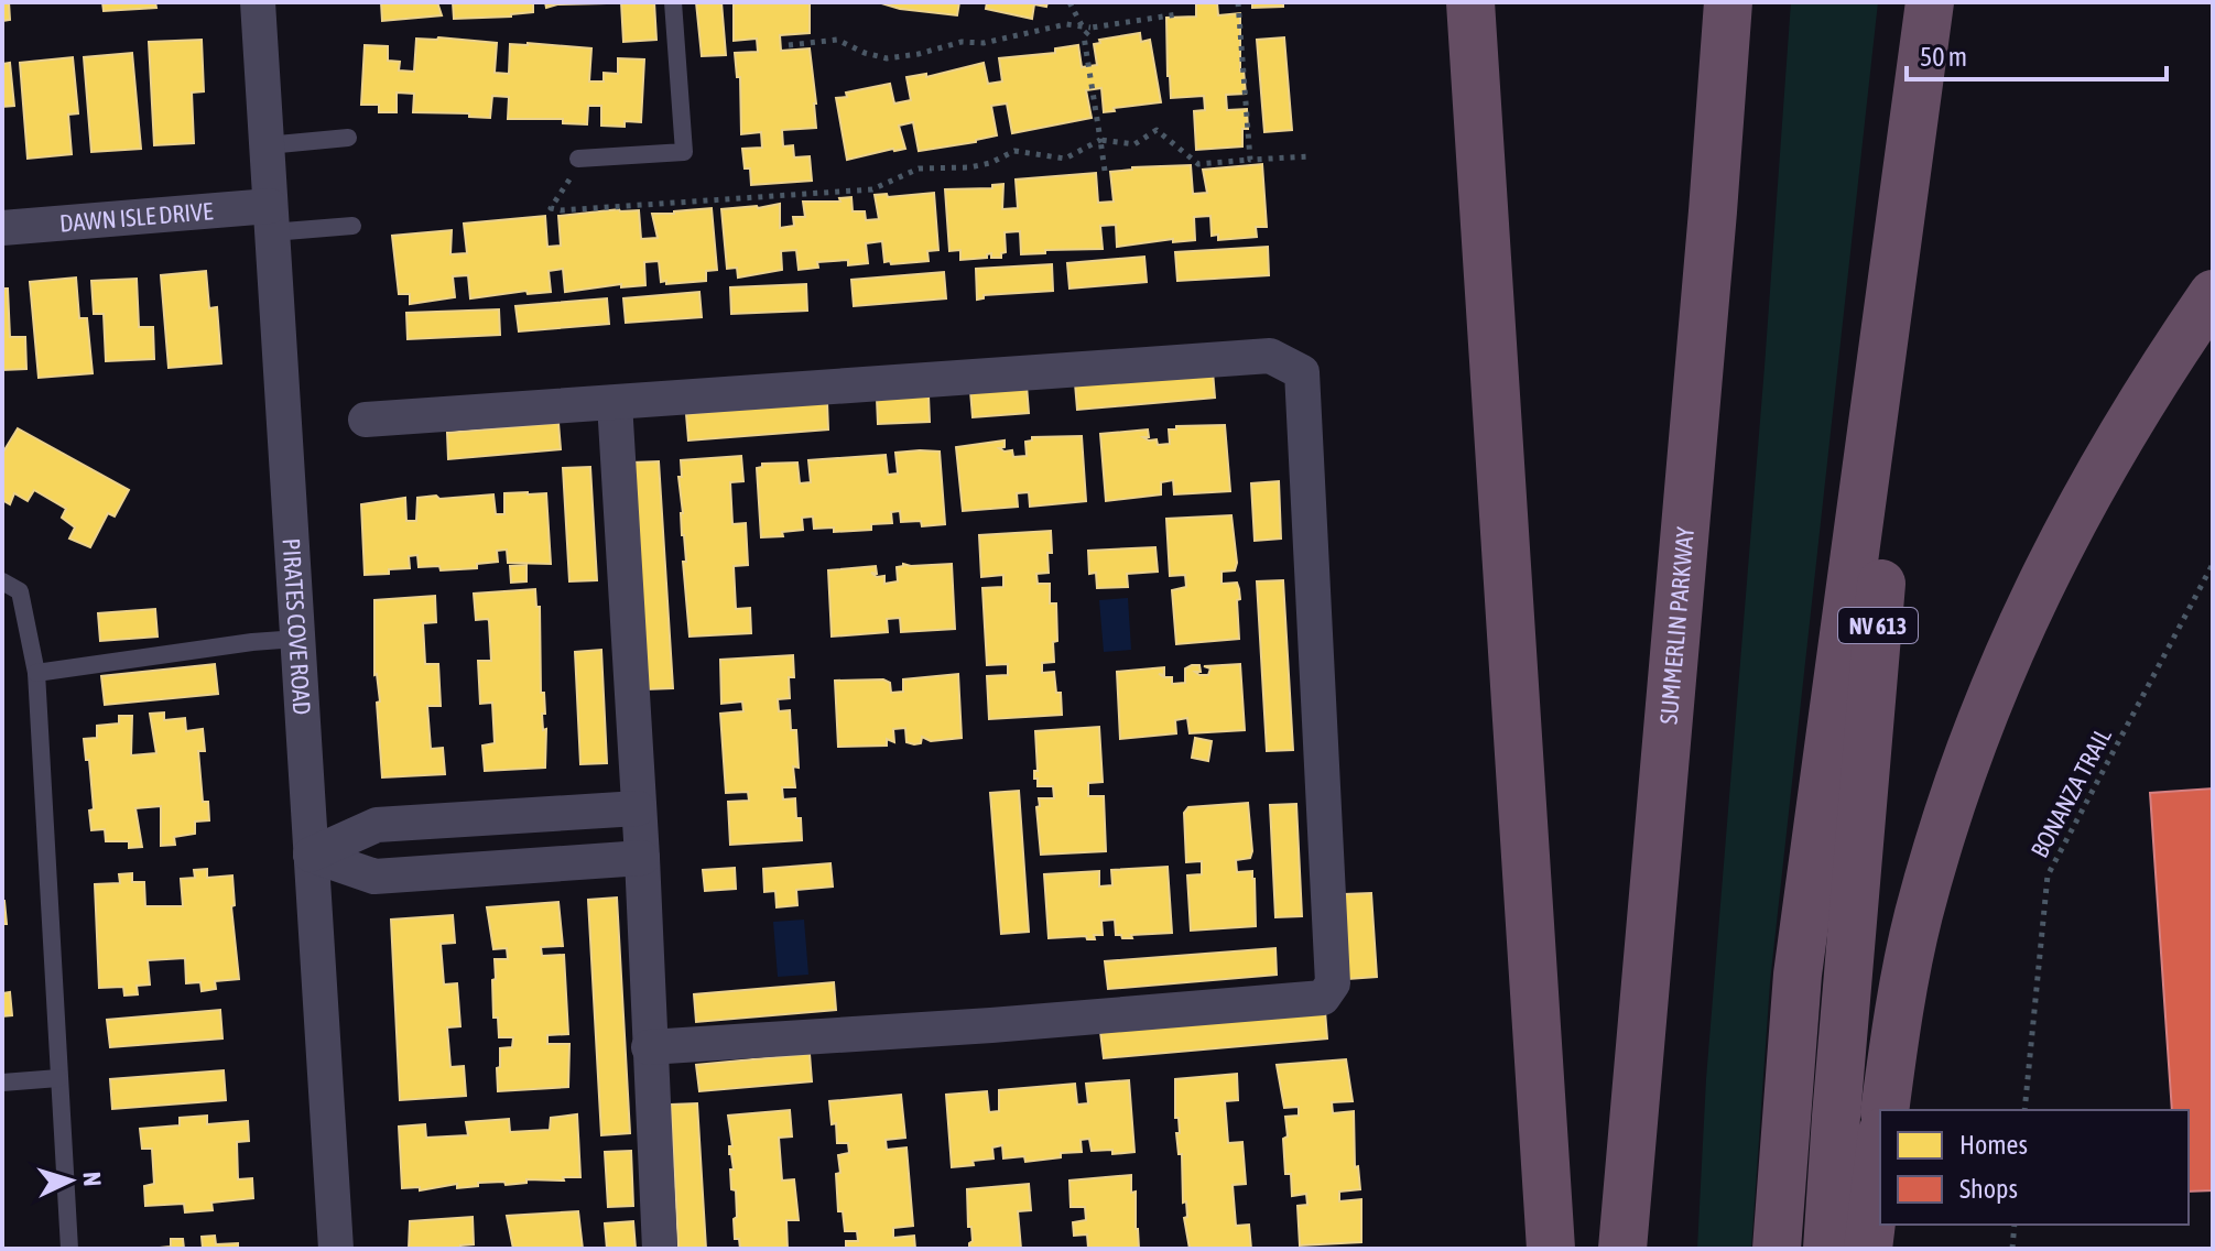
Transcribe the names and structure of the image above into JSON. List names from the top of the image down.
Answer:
{
  "streets": {
    "highway": ["SUMMERLIN PARKWAY", "NV 613"],
    "street": ["DAWN ISLE DRIVE", "PIRATES COVE ROAD"],
    "path": ["BONANZA TRAIL"]
  },
  "crossings": [
    ["DAWN ISLE DRIVE", "PIRATES COVE ROAD"]
  ],
  "legend": ["Homes", "Shops"],
  "scale_bar": "50 m",
  "north": "right"
}
